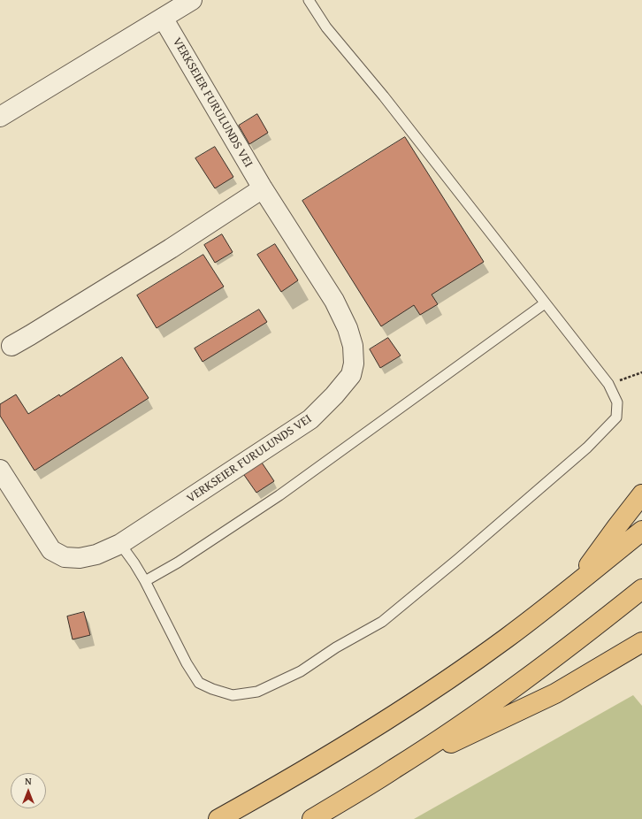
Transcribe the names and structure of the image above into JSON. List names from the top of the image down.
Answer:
{
  "streets": {
    "street": ["VERKSEIER FURULUNDS VEI"]
  },
  "north": "top"
}
